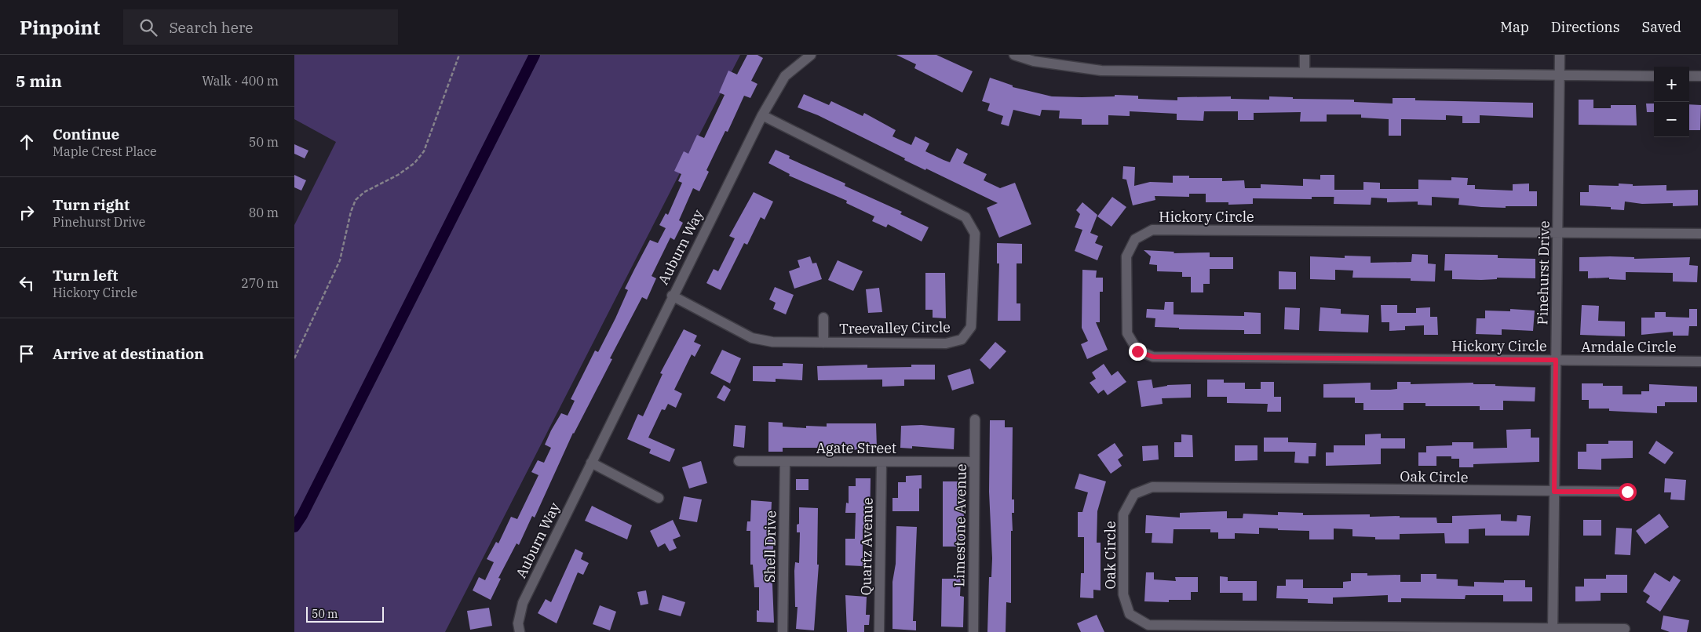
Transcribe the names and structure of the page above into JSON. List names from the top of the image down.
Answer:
{
  "streets": {
    "street": [
      "Hickory Circle",
      "Auburn Way",
      "Pinehurst Drive",
      "Treevalley Circle",
      "Arndale Circle",
      "Agate Street",
      "Oak Circle",
      "Limestone Avenue",
      "Shell Drive",
      "Quartz Avenue"
    ]
  },
  "crossings": [
    ["Hickory Circle", "Pinehurst Drive"],
    ["Hickory Circle", "Arndale Circle"],
    ["Auburn Way", "Treevalley Circle"],
    ["Pinehurst Drive", "Arndale Circle"],
    ["Pinehurst Drive", "Oak Circle"],
    ["Agate Street", "Limestone Avenue"],
    ["Agate Street", "Shell Drive"],
    ["Agate Street", "Quartz Avenue"]
  ],
  "scale_bar": "50 m",
  "page": {
    "header": "Pinpoint",
    "search": "Search here",
    "nav": ["Map", "Directions", "Saved"],
    "heading": ["5 min", "Walk · 400 m"],
    "map_buttons": ["+", "−"],
    "list": [
      ["Continue", "Maple Crest Place", "50 m"],
      ["Turn right", "Pinehurst Drive", "80 m"],
      ["Turn left", "Hickory Circle", "270 m"],
      "Arrive at destination"
    ],
    "scale": "50 m"
  }
}
